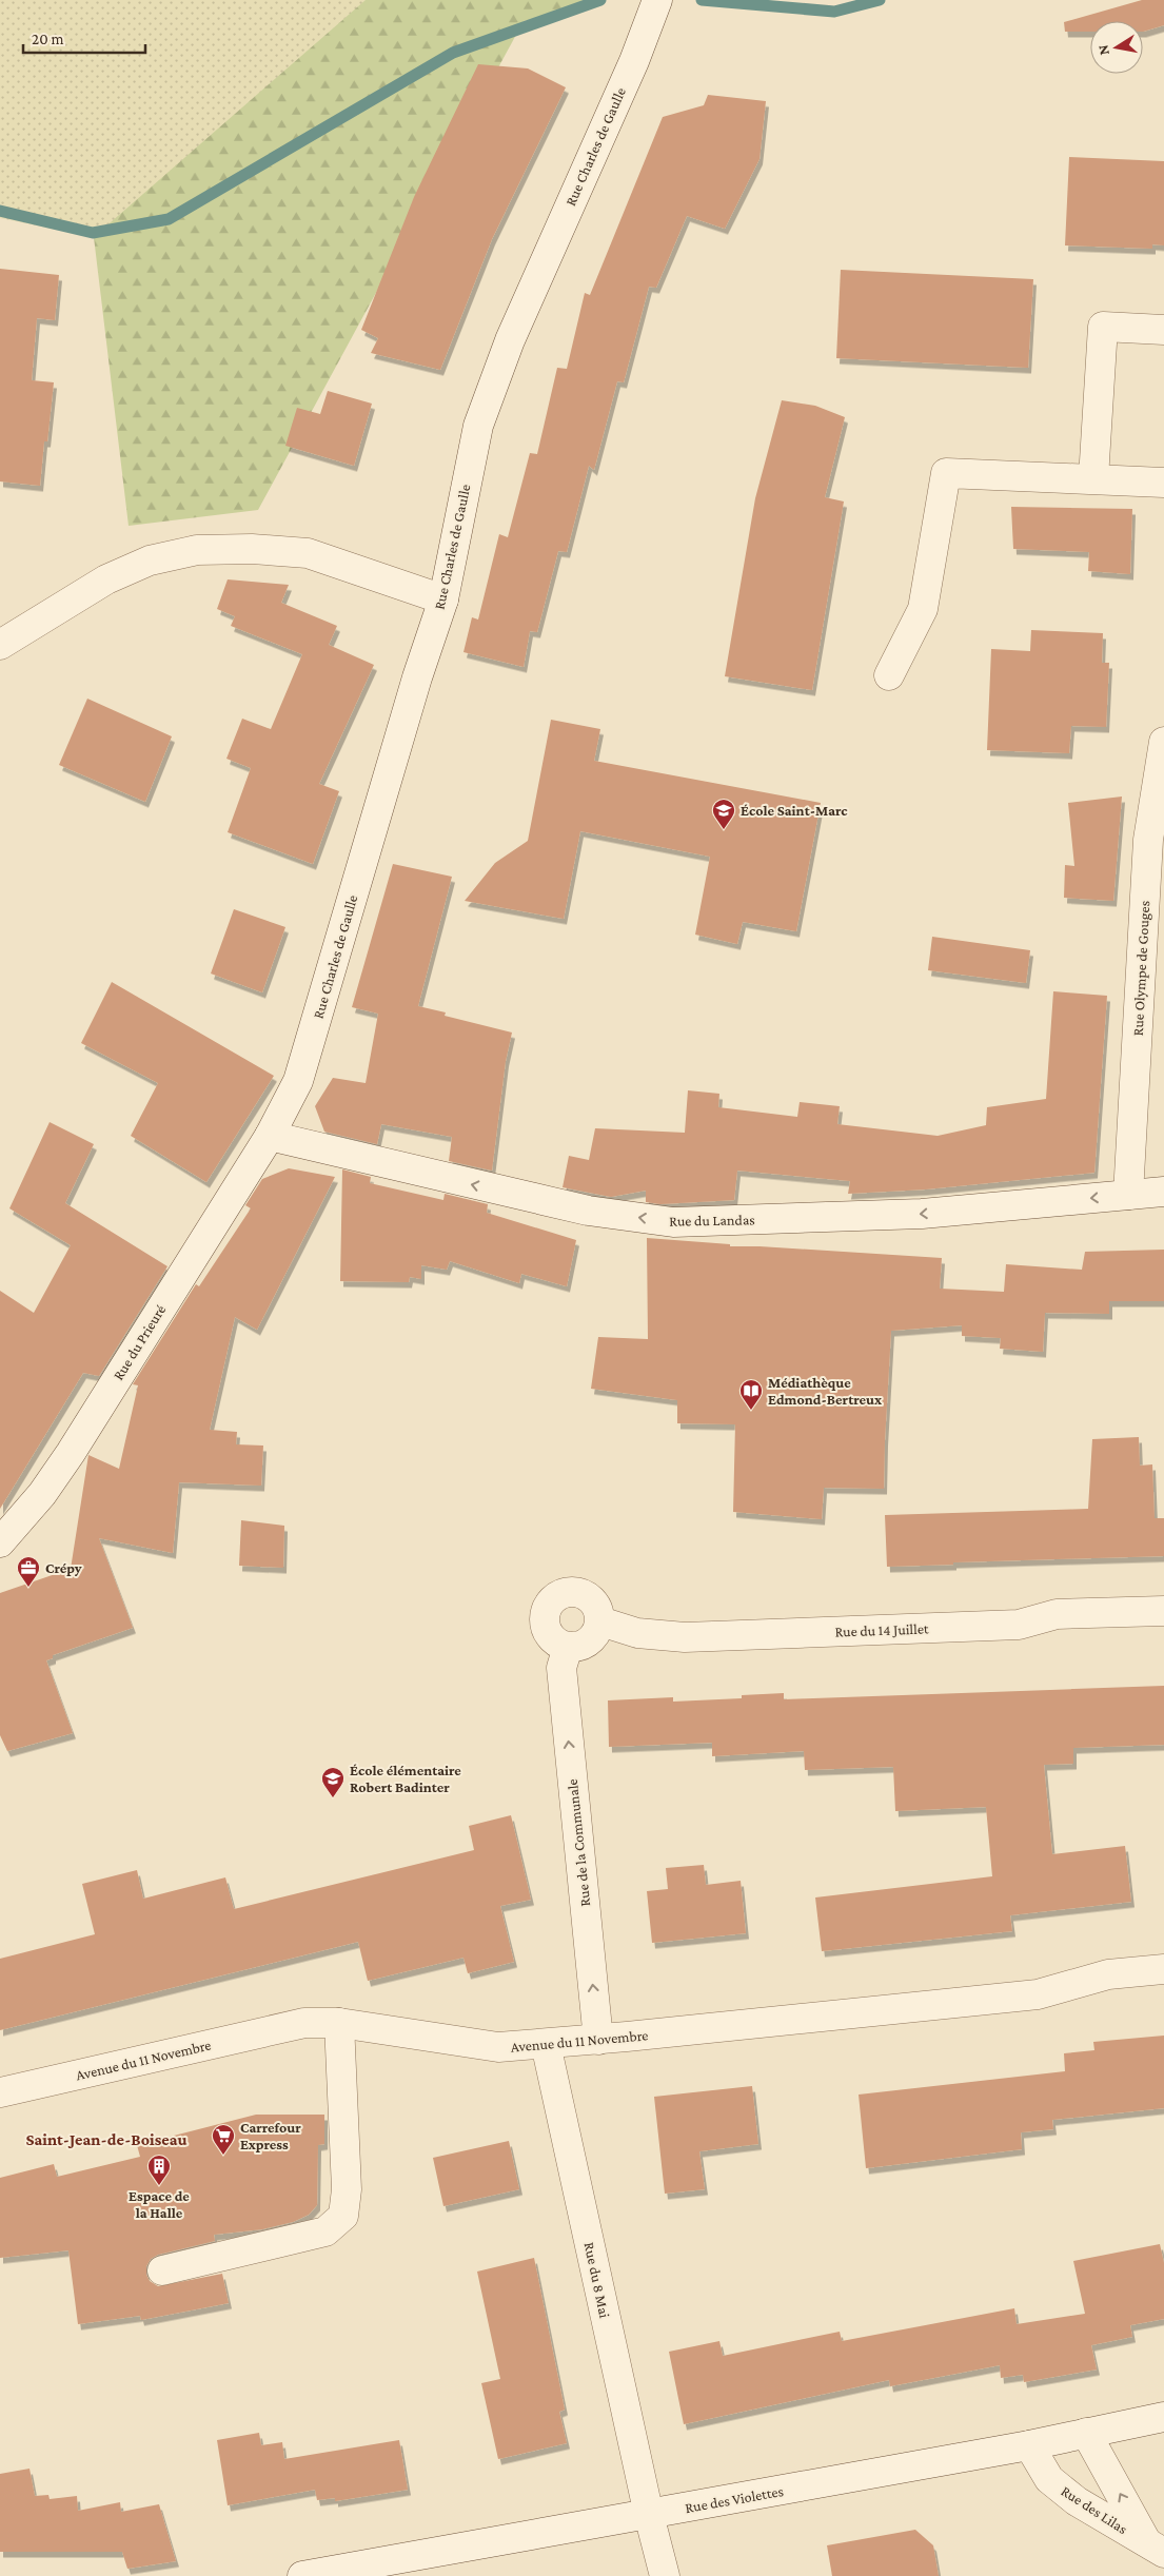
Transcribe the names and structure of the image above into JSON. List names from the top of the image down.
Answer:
{
  "streets": {
    "street": [
      "Rue Charles de Gaulle",
      "Rue Olympe de Gouges",
      "Rue du Landas",
      "Rue du Prieuré",
      "Rue du 14 Juillet",
      "Rue de la Communale",
      "Avenue du 11 Novembre",
      "Rue du 8 Mai",
      "Rue des Violettes",
      "Rue des Lilas"
    ]
  },
  "crossings": [
    ["Rue Charles de Gaulle", "Rue du Landas"],
    ["Rue Charles de Gaulle", "Rue du Prieuré"],
    ["Rue Olympe de Gouges", "Rue du Landas"],
    ["Rue du Landas", "Rue du Prieuré"],
    ["Rue du 14 Juillet", "Rue de la Communale"],
    ["Rue de la Communale", "Avenue du 11 Novembre"],
    ["Avenue du 11 Novembre", "Rue du 8 Mai"],
    ["Rue du 8 Mai", "Rue des Violettes"],
    ["Rue des Violettes", "Rue des Lilas"]
  ],
  "one_way": ["Rue du Landas", "Rue de la Communale"],
  "districts": ["Saint-Jean-de-Boiseau"],
  "places": {
    "school or university": ["École Saint-Marc", "École élémentaire Robert Badinter"],
    "library": ["Médiathèque Edmond-Bertreux"],
    "office": ["Crépy"],
    "supermarket": ["Carrefour Express"],
    "building": ["Espace de la Halle"]
  },
  "scale_bar": "20 m",
  "north": "left"
}
